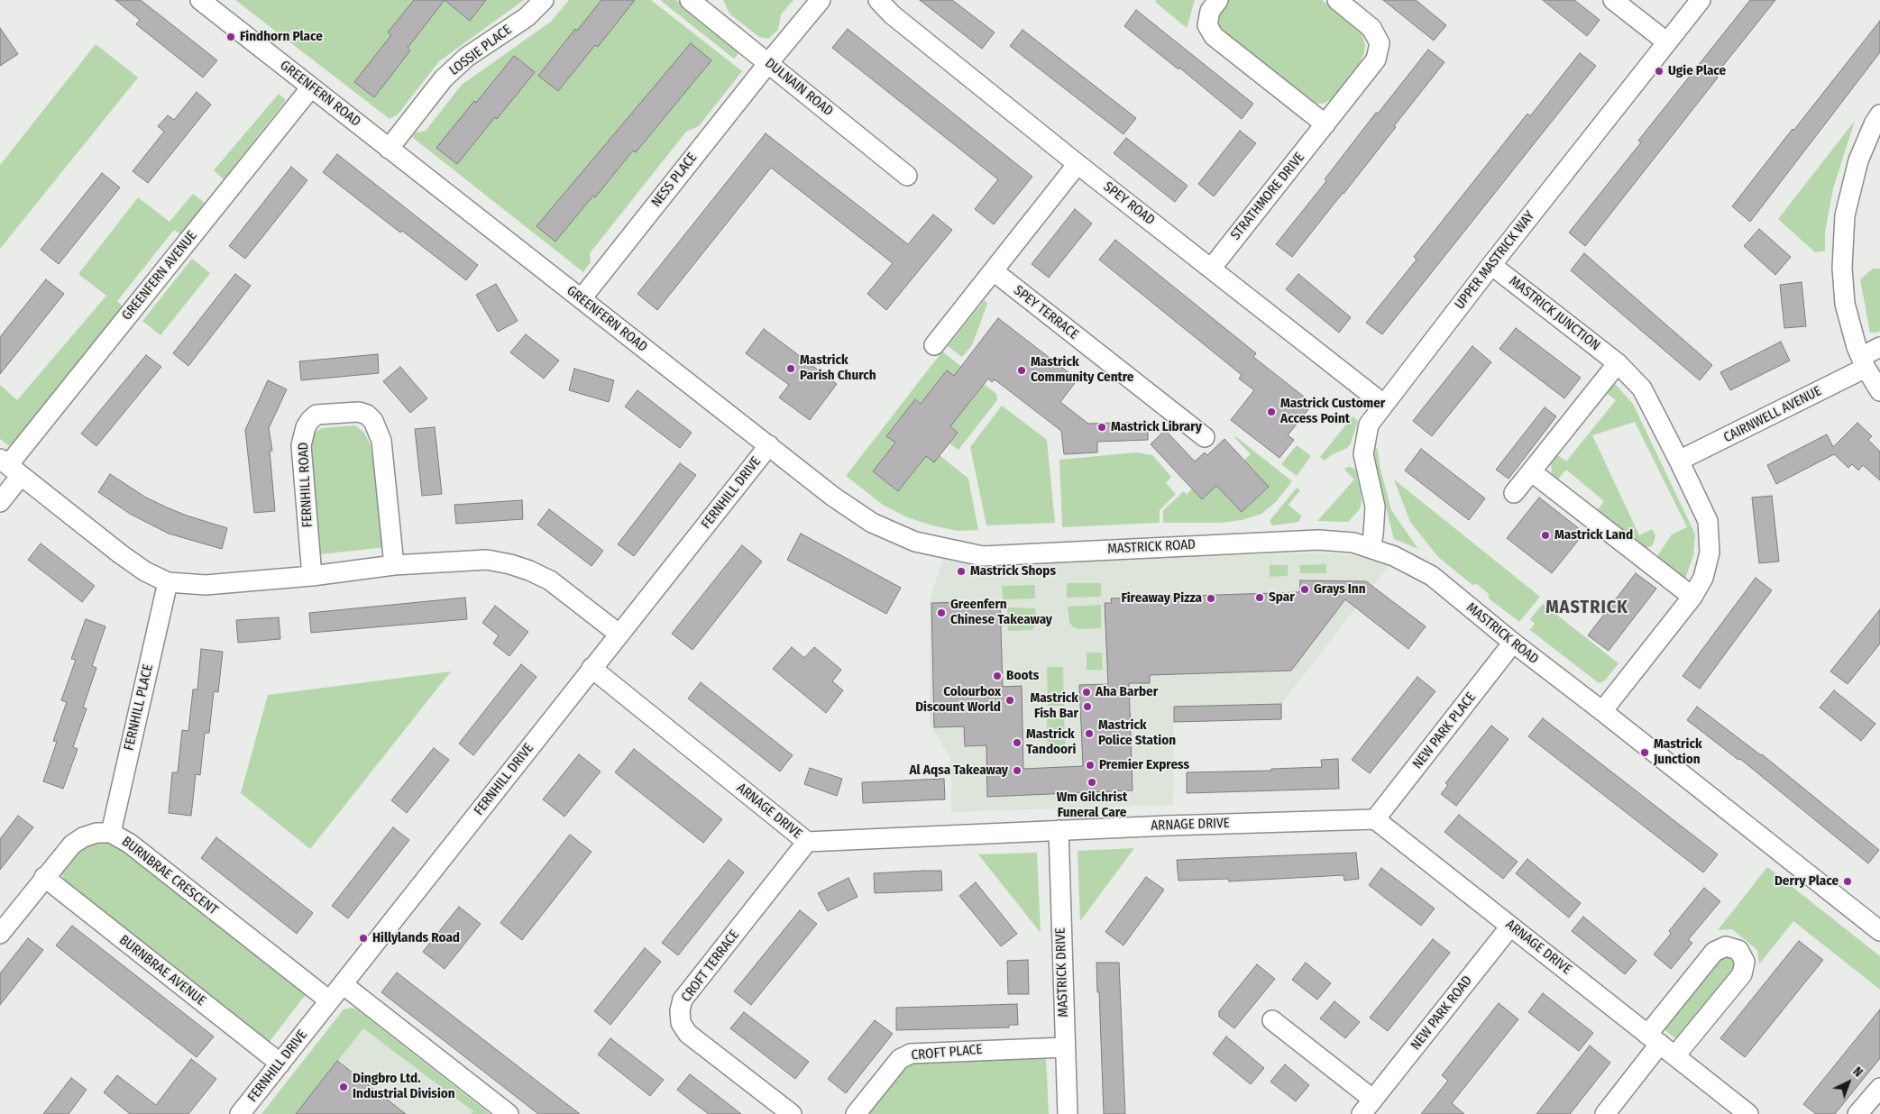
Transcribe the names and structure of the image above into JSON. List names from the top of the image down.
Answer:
{
  "streets": {
    "street": [
      "LOSSIE PLACE",
      "DULNAIN ROAD",
      "GREENFERN ROAD",
      "NESS PLACE",
      "STRATHMORE DRIVE",
      "SPEY ROAD",
      "UPPER MASTRICK WAY",
      "GREENFERN AVENUE",
      "SPEY TERRACE",
      "MASTRICK JUNCTION",
      "CAIRNWELL AVENUE",
      "FERNHILL ROAD",
      "FERNHILL DRIVE",
      "MASTRICK ROAD",
      "FERNHILL PLACE",
      "NEW PARK PLACE",
      "ARNAGE DRIVE",
      "BURNBRAE CRESCENT",
      "CROFT TERRACE",
      "BURNBRAE AVENUE",
      "MASTRICK DRIVE",
      "NEW PARK ROAD",
      "CROFT PLACE"
    ]
  },
  "crossings": [
    ["LOSSIE PLACE", "GREENFERN ROAD"],
    ["DULNAIN ROAD", "NESS PLACE"],
    ["GREENFERN ROAD", "NESS PLACE"],
    ["GREENFERN ROAD", "GREENFERN AVENUE"],
    ["GREENFERN ROAD", "FERNHILL DRIVE"],
    ["GREENFERN ROAD", "MASTRICK ROAD"],
    ["STRATHMORE DRIVE", "SPEY ROAD"],
    ["SPEY ROAD", "UPPER MASTRICK WAY"],
    ["UPPER MASTRICK WAY", "MASTRICK JUNCTION"],
    ["UPPER MASTRICK WAY", "MASTRICK ROAD"],
    ["MASTRICK JUNCTION", "CAIRNWELL AVENUE"],
    ["MASTRICK JUNCTION", "MASTRICK ROAD"],
    ["FERNHILL DRIVE", "ARNAGE DRIVE"],
    ["FERNHILL DRIVE", "BURNBRAE CRESCENT"],
    ["FERNHILL DRIVE", "BURNBRAE AVENUE"],
    ["MASTRICK ROAD", "NEW PARK PLACE"],
    ["FERNHILL PLACE", "BURNBRAE CRESCENT"],
    ["NEW PARK PLACE", "ARNAGE DRIVE"],
    ["ARNAGE DRIVE", "CROFT TERRACE"],
    ["ARNAGE DRIVE", "MASTRICK DRIVE"],
    ["ARNAGE DRIVE", "NEW PARK ROAD"],
    ["BURNBRAE CRESCENT", "BURNBRAE AVENUE"],
    ["MASTRICK DRIVE", "CROFT PLACE"]
  ],
  "districts": ["MASTRICK"],
  "places": [
    "Findhorn Place",
    "Ugie Place",
    "Mastrick Parish Church",
    "Mastrick Community Centre",
    "Mastrick Customer Access Point",
    "Mastrick Library",
    "Mastrick Land",
    "Mastrick Shops",
    "Grays Inn",
    "Spar",
    "Fireaway Pizza",
    "Greenfern Chinese Takeaway",
    "Boots",
    "Aha Barber",
    "Colourbox Discount World",
    "Mastrick Fish Bar",
    "Mastrick Police Station",
    "Mastrick Tandoori",
    "Mastrick Junction",
    "Premier Express",
    "Al Aqsa Takeaway",
    "Wm Gilchrist Funeral Care",
    "Derry Place",
    "Hillylands Road",
    "Dingbro Ltd. Industrial Division"
  ],
  "north": "top right"
}
